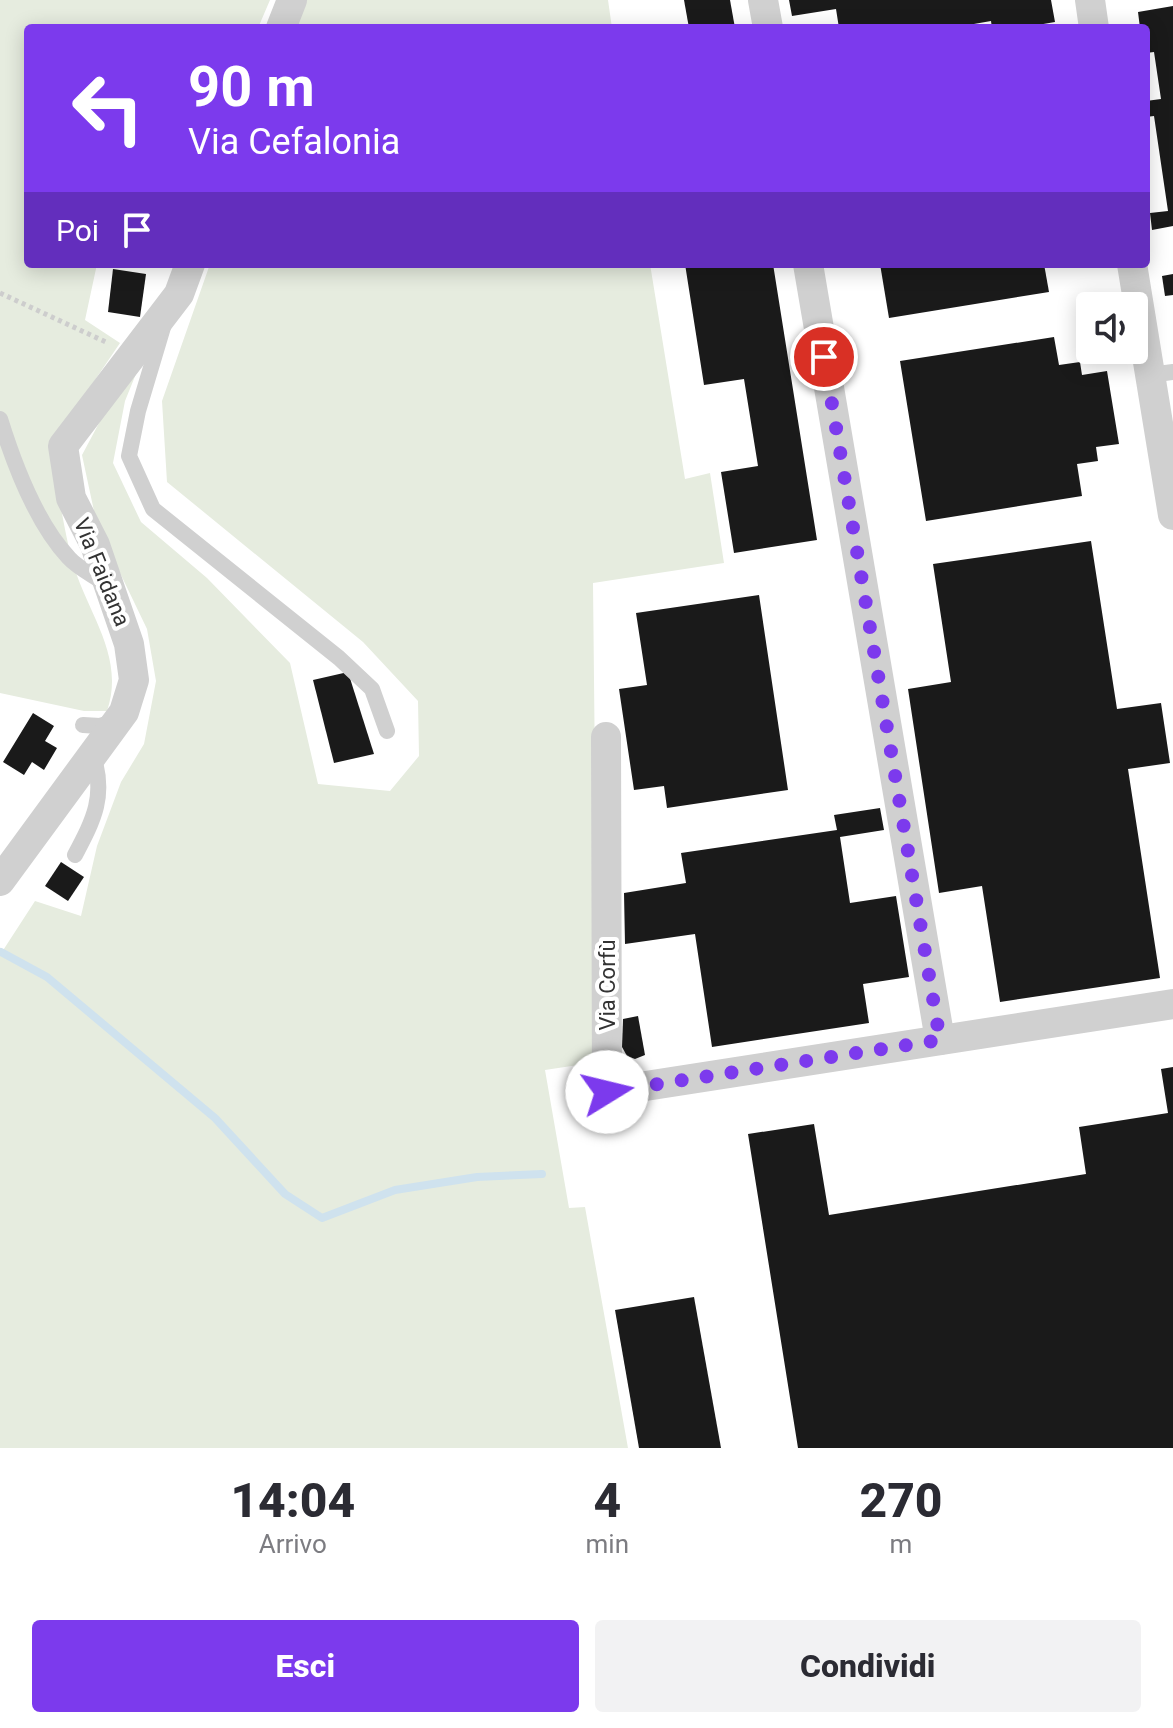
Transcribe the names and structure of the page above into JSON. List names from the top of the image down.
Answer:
{
  "streets": {
    "street": ["Via Faidana", "Via Corfù"]
  },
  "page": {
    "turn": ["90 m", "Via Cefalonia"],
    "then": "Poi",
    "eta": [
      "14:04",
      "Arrivo",
      "4",
      "min",
      "270",
      "m"
    ],
    "buttons": ["Esci", "Condividi"]
  }
}
